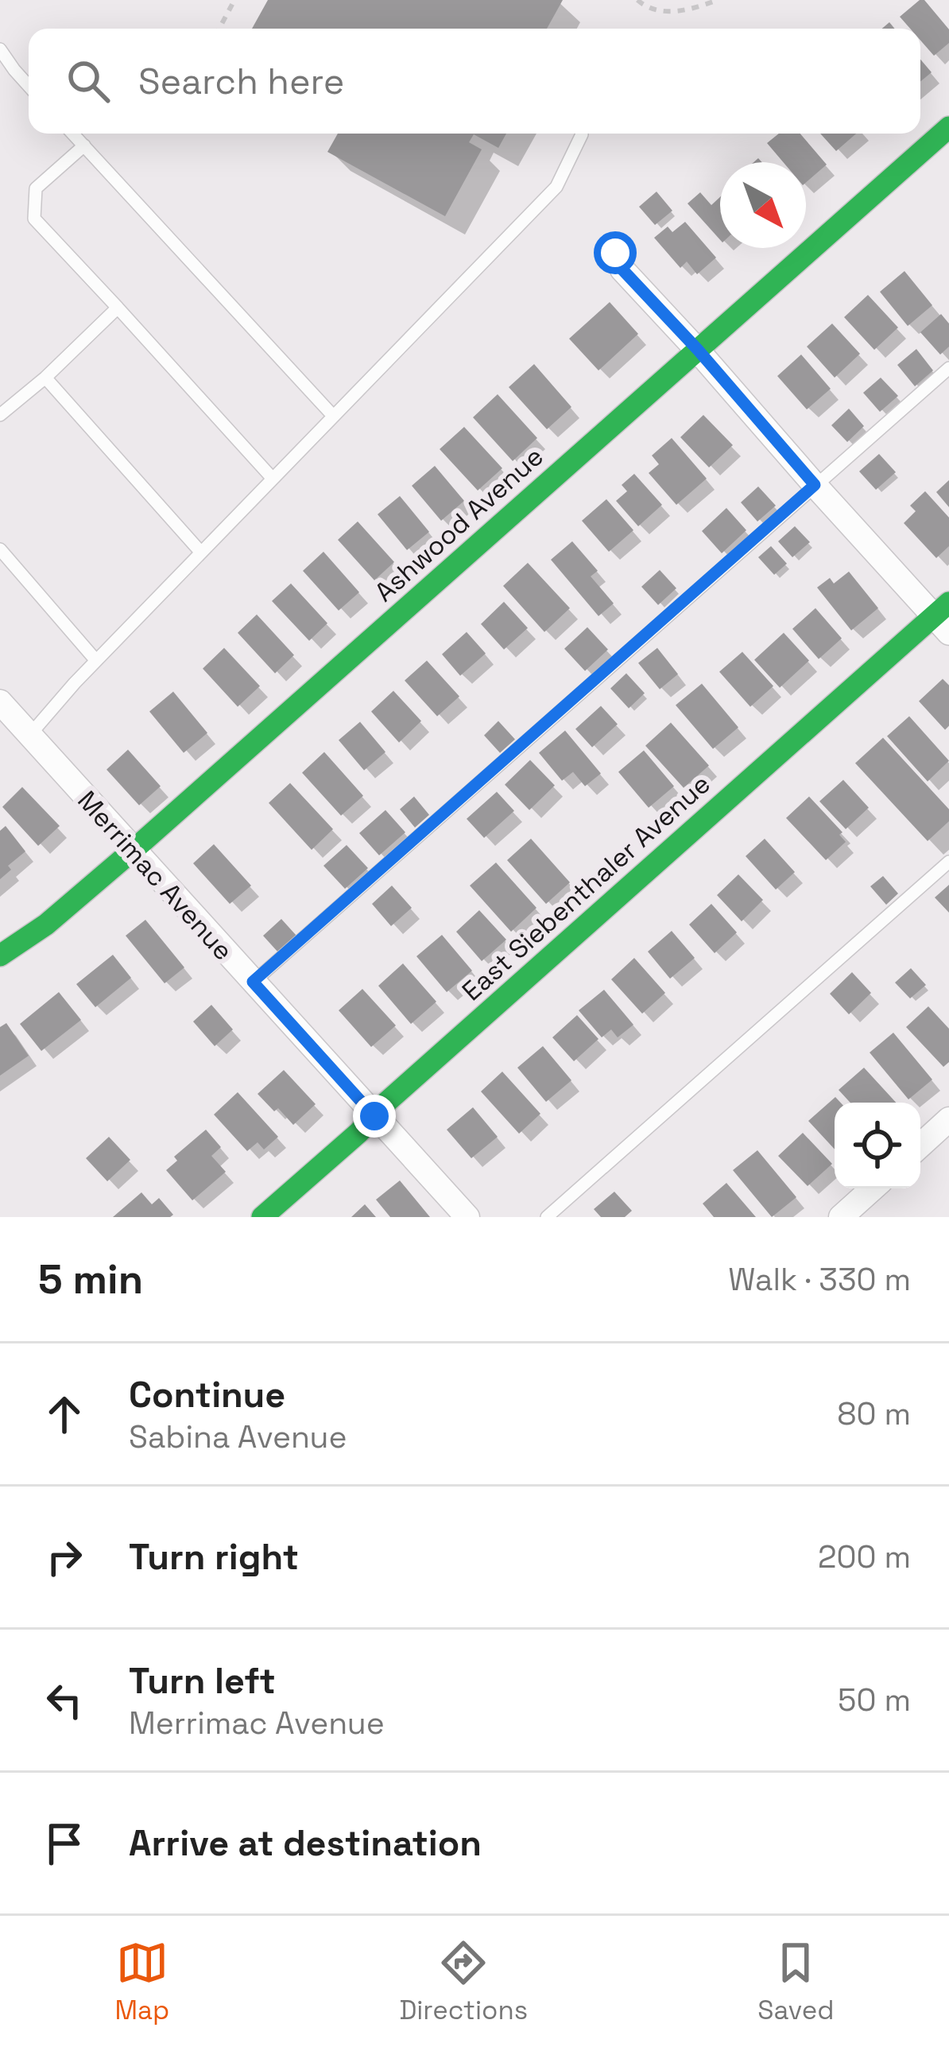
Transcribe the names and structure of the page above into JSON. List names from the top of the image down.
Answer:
{
  "streets": {
    "street": ["Ashwood Avenue", "Merrimac Avenue", "East Siebenthaler Avenue"]
  },
  "crossings": [
    ["Ashwood Avenue", "Merrimac Avenue"],
    ["Merrimac Avenue", "East Siebenthaler Avenue"]
  ],
  "north": "bottom right",
  "page": {
    "search": "Search here",
    "heading": ["5 min", "Walk · 330 m"],
    "list": [
      ["Continue", "Sabina Avenue", "80 m"],
      ["Turn right", "200 m"],
      ["Turn left", "Merrimac Avenue", "50 m"],
      "Arrive at destination"
    ],
    "nav": ["Map", "Directions", "Saved"]
  }
}
